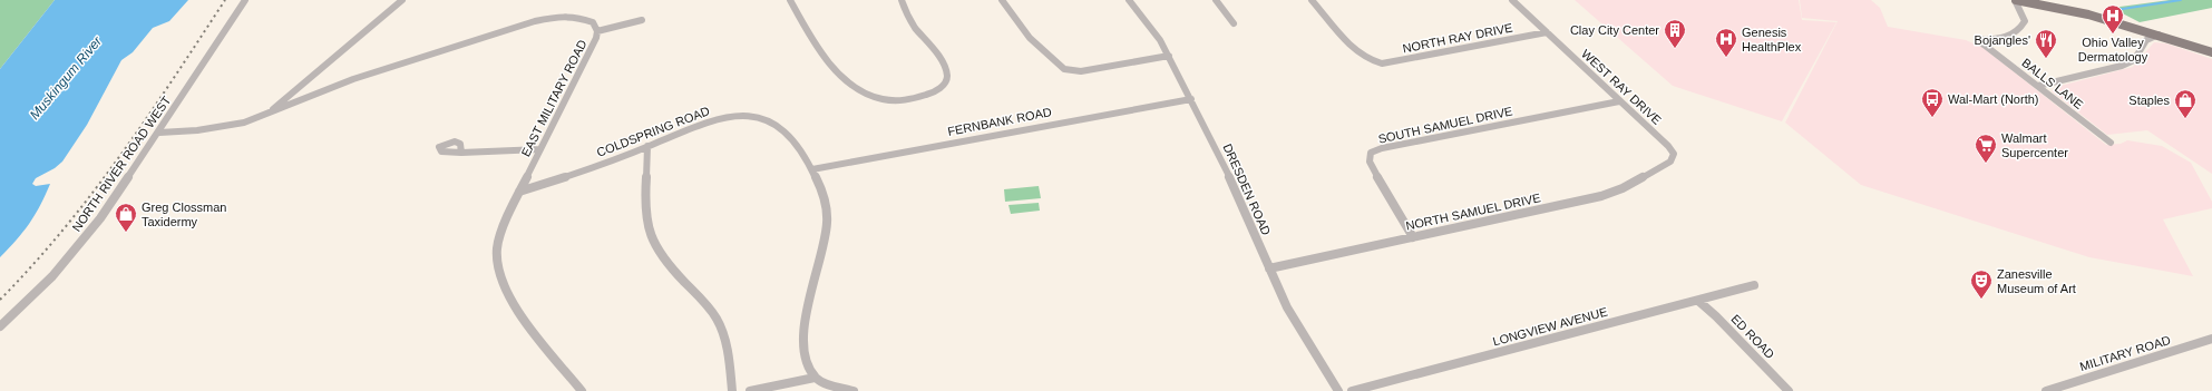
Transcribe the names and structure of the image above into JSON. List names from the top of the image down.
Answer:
{
  "streets": {
    "street": [
      "NORTH RAY DRIVE",
      "BALLS LANE",
      "WEST RAY DRIVE",
      "EAST MILITARY ROAD",
      "FERNBANK ROAD",
      "SOUTH SAMUEL DRIVE",
      "COLDSPRING ROAD",
      "NORTH RIVER ROAD WEST",
      "DRESDEN ROAD",
      "NORTH SAMUEL DRIVE",
      "LONGVIEW AVENUE",
      "ED ROAD",
      "MILITARY ROAD"
    ]
  },
  "crossings": [
    ["NORTH RAY DRIVE", "WEST RAY DRIVE"],
    ["WEST RAY DRIVE", "SOUTH SAMUEL DRIVE"],
    ["WEST RAY DRIVE", "NORTH SAMUEL DRIVE"],
    ["EAST MILITARY ROAD", "COLDSPRING ROAD"],
    ["EAST MILITARY ROAD", "NORTH RIVER ROAD WEST"],
    ["FERNBANK ROAD", "COLDSPRING ROAD"],
    ["FERNBANK ROAD", "DRESDEN ROAD"],
    ["SOUTH SAMUEL DRIVE", "NORTH SAMUEL DRIVE"],
    ["DRESDEN ROAD", "NORTH SAMUEL DRIVE"],
    ["LONGVIEW AVENUE", "ED ROAD"]
  ],
  "water": ["Muskingum River"],
  "places": {
    "hospital": ["Ohio Valley Dermatology", "Genesis HealthPlex"],
    "building": ["Clay City Center"],
    "restaurant": ["Bojangles'"],
    "bus stop": ["Wal-Mart (North)"],
    "shop": ["Staples", "Greg Clossman Taxidermy"],
    "supermarket": ["Walmart Supercenter"],
    "theatre": ["Zanesville Museum of Art"]
  }
}
